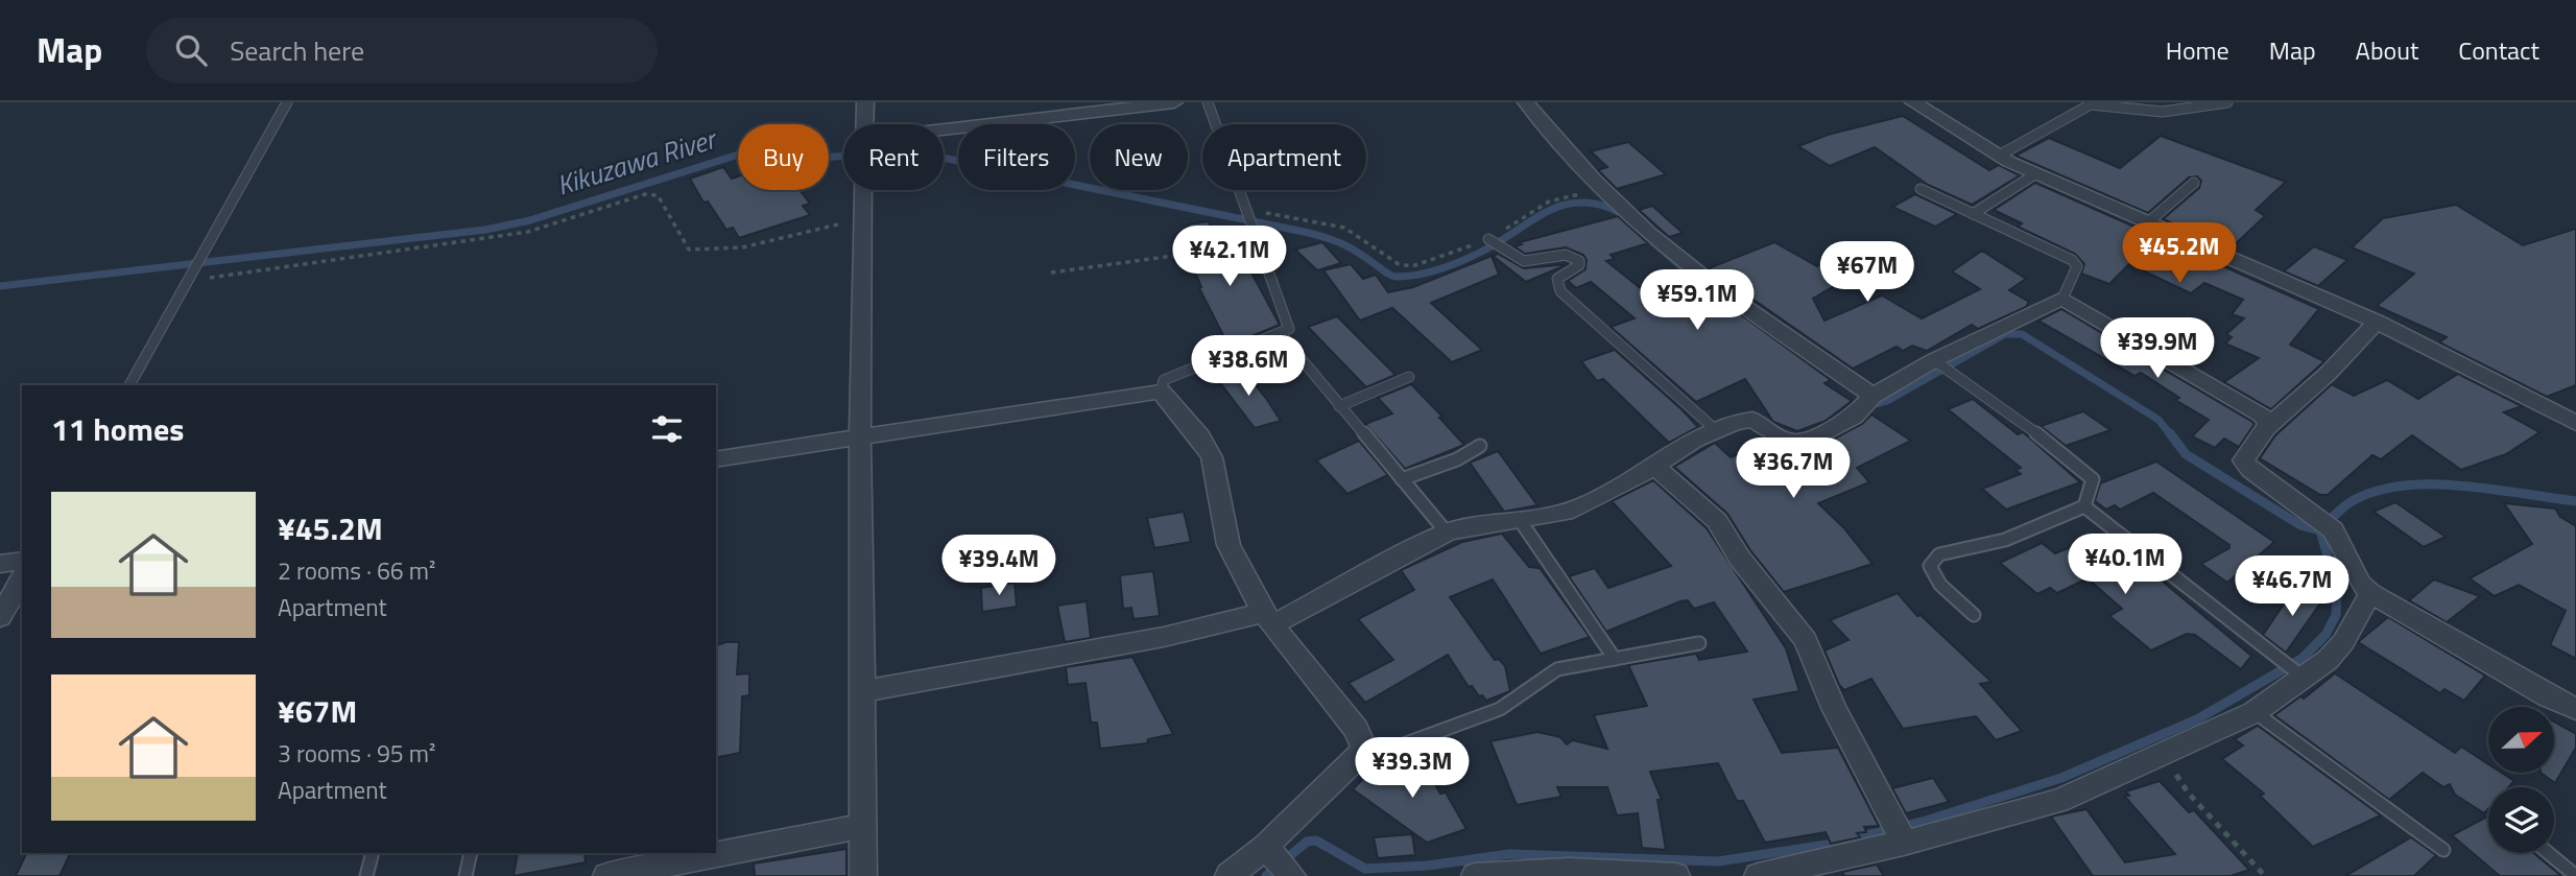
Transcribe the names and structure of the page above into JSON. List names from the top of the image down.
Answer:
{
  "water": ["Kikuzawa River"],
  "north": "right",
  "page": {
    "header": "Map",
    "search": "Search here",
    "nav": [
      "Home",
      "Map",
      "About",
      "Contact"
    ],
    "chip": [
      "Buy",
      "Rent",
      "Filters",
      "New",
      "Apartment"
    ],
    "price": [
      "¥45.2M",
      "¥42.1M",
      "¥67M",
      "¥59.1M",
      "¥39.9M",
      "¥38.6M",
      "¥36.7M",
      "¥40.1M",
      "¥39.4M",
      "¥46.7M",
      "¥39.3M"
    ],
    "heading": "11 homes",
    "list": [
      {
        "name": "¥45.2M",
        "note": "2 rooms · 66 m² · Apartment"
      },
      {
        "name": "¥67M",
        "note": "3 rooms · 95 m² · Apartment"
      }
    ]
  }
}
